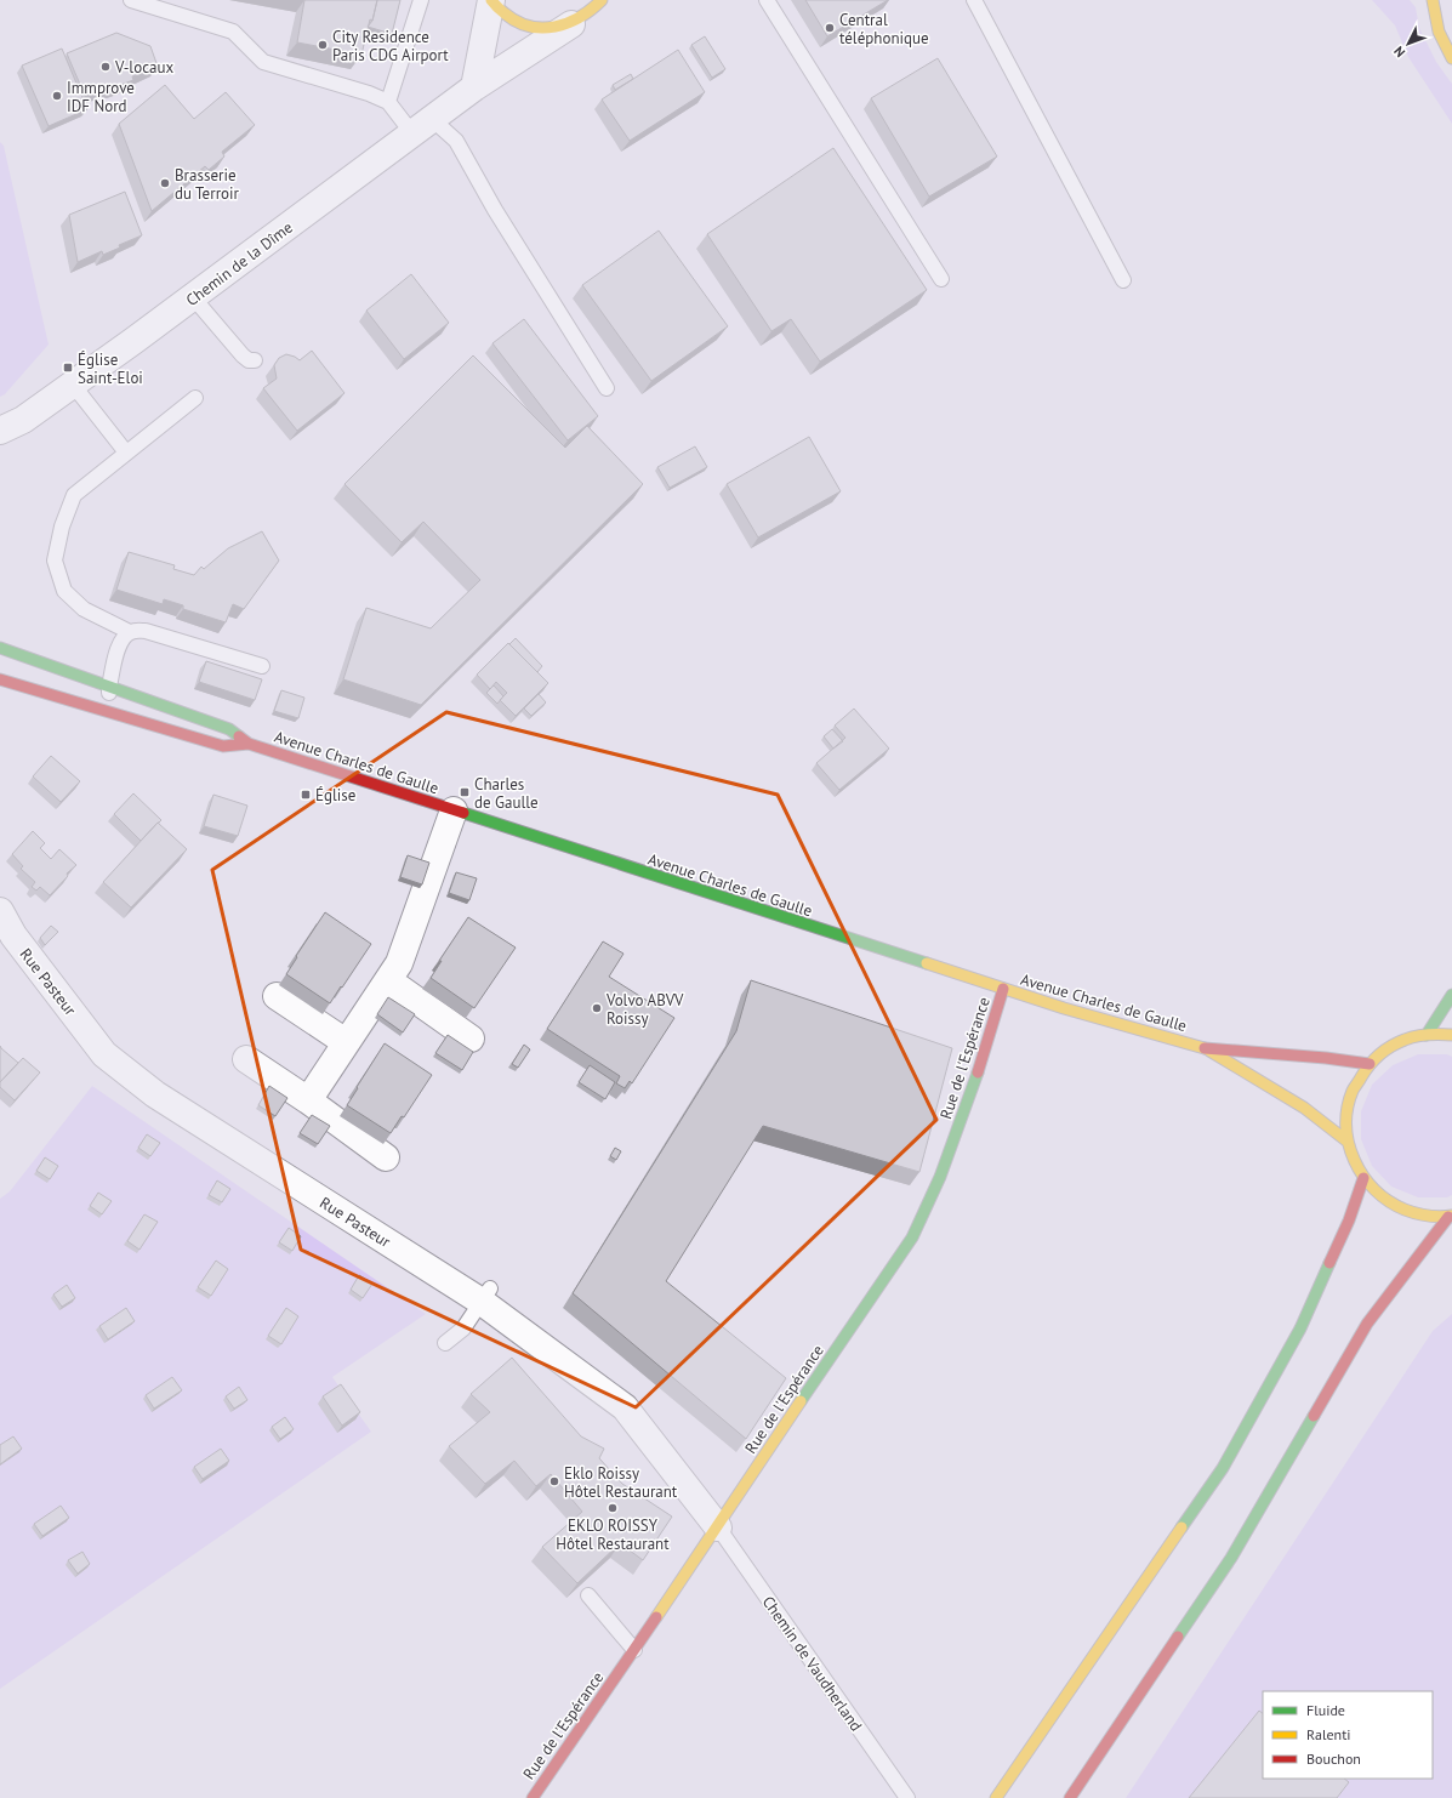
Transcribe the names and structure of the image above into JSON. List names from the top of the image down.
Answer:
{
  "streets": {
    "main road": ["Avenue Charles de Gaulle", "Rue de l'Espérance"],
    "street": ["Chemin de la Dîme", "Rue Pasteur"],
    "lane": ["Chemin de Vaudherland"]
  },
  "crossings": [
    ["Avenue Charles de Gaulle", "Rue de l'Espérance"],
    ["Rue Pasteur", "Rue de l'Espérance"],
    ["Rue Pasteur", "Chemin de Vaudherland"],
    ["Rue de l'Espérance", "Chemin de Vaudherland"]
  ],
  "places": {
    "other": [
      "Central téléphonique",
      "City Residence Paris CDG Airport",
      "V-locaux",
      "Immprove IDF Nord",
      "Brasserie du Terroir",
      "Volvo ABVV Roissy",
      "Eklo Roissy Hôtel Restaurant",
      "EKLO ROISSY Hôtel Restaurant"
    ],
    "transit": ["Église Saint-Eloi", "Charles de Gaulle", "Église"]
  },
  "legend": ["Fluide", "Ralenti", "Bouchon"],
  "north": "bottom left"
}
